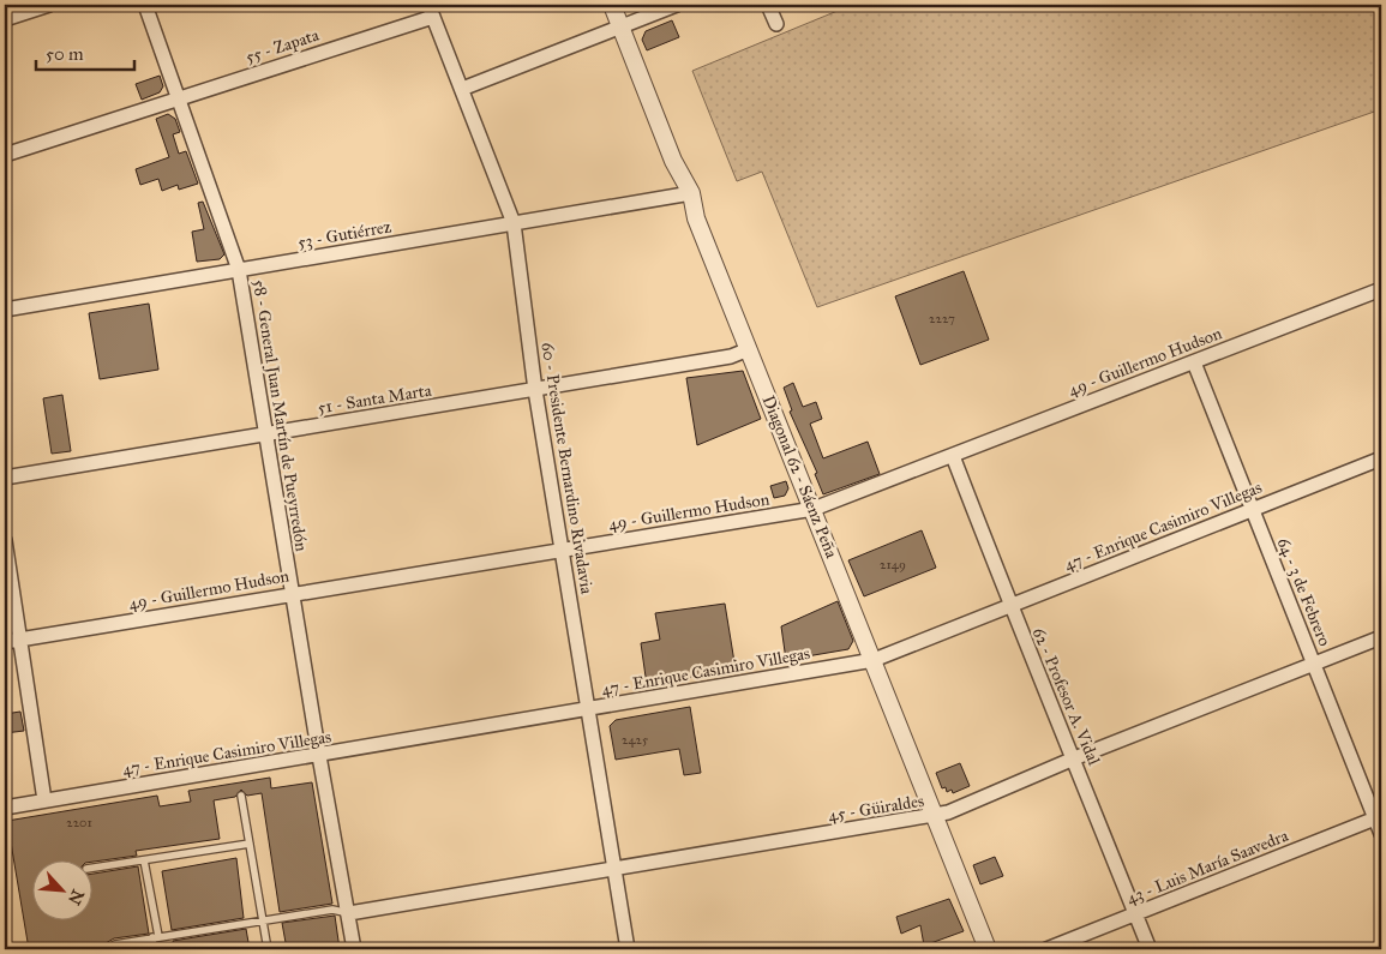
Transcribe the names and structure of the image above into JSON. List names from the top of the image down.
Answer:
{
  "streets": {
    "street": [
      "55 - Zapata",
      "53 - Gutiérrez",
      "49 - Guillermo Hudson",
      "51 - Santa Marta",
      "58 - General Juan Martín de Pueyrredón",
      "60 - Presidente Bernardino Rivadavia",
      "Diagonal 62 - Sáenz Peña",
      "47 - Enrique Casimiro Villegas",
      "64 - 3 de Febrero",
      "62 - Profesor A. Vidal",
      "45 - Güiraldes",
      "43 - Luis María Saavedra"
    ]
  },
  "crossings": [
    ["55 - Zapata", "58 - General Juan Martín de Pueyrredón"],
    ["55 - Zapata", "60 - Presidente Bernardino Rivadavia"],
    ["53 - Gutiérrez", "58 - General Juan Martín de Pueyrredón"],
    ["53 - Gutiérrez", "60 - Presidente Bernardino Rivadavia"],
    ["53 - Gutiérrez", "Diagonal 62 - Sáenz Peña"],
    ["49 - Guillermo Hudson", "58 - General Juan Martín de Pueyrredón"],
    ["49 - Guillermo Hudson", "60 - Presidente Bernardino Rivadavia"],
    ["49 - Guillermo Hudson", "Diagonal 62 - Sáenz Peña"],
    ["49 - Guillermo Hudson", "64 - 3 de Febrero"],
    ["49 - Guillermo Hudson", "62 - Profesor A. Vidal"],
    ["51 - Santa Marta", "58 - General Juan Martín de Pueyrredón"],
    ["51 - Santa Marta", "60 - Presidente Bernardino Rivadavia"],
    ["51 - Santa Marta", "Diagonal 62 - Sáenz Peña"],
    ["58 - General Juan Martín de Pueyrredón", "47 - Enrique Casimiro Villegas"],
    ["58 - General Juan Martín de Pueyrredón", "45 - Güiraldes"],
    ["60 - Presidente Bernardino Rivadavia", "47 - Enrique Casimiro Villegas"],
    ["60 - Presidente Bernardino Rivadavia", "45 - Güiraldes"],
    ["Diagonal 62 - Sáenz Peña", "47 - Enrique Casimiro Villegas"],
    ["Diagonal 62 - Sáenz Peña", "45 - Güiraldes"],
    ["47 - Enrique Casimiro Villegas", "64 - 3 de Febrero"],
    ["47 - Enrique Casimiro Villegas", "62 - Profesor A. Vidal"],
    ["64 - 3 de Febrero", "45 - Güiraldes"],
    ["64 - 3 de Febrero", "43 - Luis María Saavedra"],
    ["62 - Profesor A. Vidal", "45 - Güiraldes"],
    ["62 - Profesor A. Vidal", "43 - Luis María Saavedra"]
  ],
  "house_numbers": [
    "2227",
    "2149",
    "2425",
    "2201"
  ],
  "scale_bar": "50 m",
  "north": "bottom right"
}
